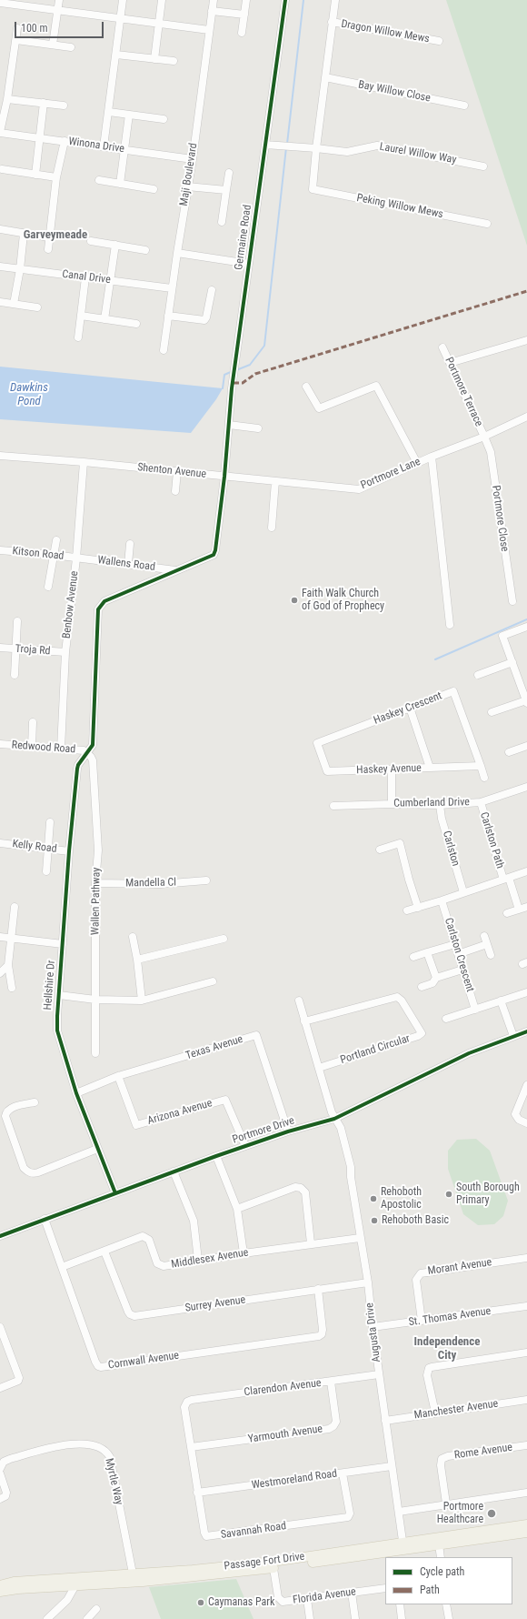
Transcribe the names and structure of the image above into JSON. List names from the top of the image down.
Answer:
{
  "streets": {
    "main road": ["Passage Fort Drive"],
    "street": [
      "Dragon Willow Mews",
      "Bay Willow Close",
      "Winona Drive",
      "Laurel Willow Way",
      "Maji Boulevard",
      "Peking Willow Mews",
      "Germaine Road",
      "Canal Drive",
      "Portmore Terrace",
      "Shenton Avenue",
      "Portmore Lane",
      "Portmore Close",
      "Kitson Road",
      "Wallens Road",
      "Benbow Avenue",
      "Troja Rd",
      "Haskey Crescent",
      "Redwood Road",
      "Haskey Avenue",
      "Cumberland Drive",
      "Carlston Path",
      "Kelly Road",
      "Carlston",
      "Mandella Cl",
      "Wallen Pathway",
      "Carlston Crescent",
      "Hellshire Dr",
      "Texas Avenue",
      "Portland Circular",
      "Arizona Avenue",
      "Portmore Drive",
      "Middlesex Avenue",
      "Morant Avenue",
      "Surrey Avenue",
      "St. Thomas Avenue",
      "Augusta Drive",
      "Cornwall Avenue",
      "Clarendon Avenue",
      "Manchester Avenue",
      "Yarmouth Avenue",
      "Rome Avenue",
      "Westmoreland Road",
      "Myrtle Way",
      "Savannah Road",
      "Florida Avenue"
    ]
  },
  "crossings": [
    ["Winona Drive", "Maji Boulevard"],
    ["Laurel Willow Way", "Peking Willow Mews"],
    ["Laurel Willow Way", "Germaine Road"],
    ["Maji Boulevard", "Canal Drive"],
    ["Germaine Road", "Shenton Avenue"],
    ["Germaine Road", "Portmore Lane"],
    ["Portmore Terrace", "Portmore Lane"],
    ["Portmore Terrace", "Portmore Close"],
    ["Shenton Avenue", "Portmore Lane"],
    ["Shenton Avenue", "Benbow Avenue"],
    ["Portmore Lane", "Portmore Close"],
    ["Kitson Road", "Wallens Road"],
    ["Kitson Road", "Benbow Avenue"],
    ["Wallens Road", "Benbow Avenue"],
    ["Benbow Avenue", "Troja Rd"],
    ["Benbow Avenue", "Redwood Road"],
    ["Haskey Crescent", "Haskey Avenue"],
    ["Redwood Road", "Wallen Pathway"],
    ["Redwood Road", "Hellshire Dr"],
    ["Cumberland Drive", "Carlston Path"],
    ["Cumberland Drive", "Carlston"],
    ["Kelly Road", "Hellshire Dr"],
    ["Mandella Cl", "Wallen Pathway"],
    ["Wallen Pathway", "Hellshire Dr"],
    ["Hellshire Dr", "Texas Avenue"],
    ["Hellshire Dr", "Portmore Drive"],
    ["Texas Avenue", "Arizona Avenue"],
    ["Texas Avenue", "Portmore Drive"],
    ["Portland Circular", "Augusta Drive"],
    ["Arizona Avenue", "Portmore Drive"],
    ["Portmore Drive", "Augusta Drive"],
    ["Portmore Drive", "Cornwall Avenue"],
    ["Middlesex Avenue", "Surrey Avenue"],
    ["Middlesex Avenue", "Augusta Drive"],
    ["Middlesex Avenue", "Cornwall Avenue"],
    ["Morant Avenue", "St. Thomas Avenue"],
    ["Surrey Avenue", "Augusta Drive"],
    ["Surrey Avenue", "Cornwall Avenue"],
    ["St. Thomas Avenue", "Augusta Drive"],
    ["Augusta Drive", "Clarendon Avenue"],
    ["Augusta Drive", "Manchester Avenue"],
    ["Augusta Drive", "Westmoreland Road"],
    ["Augusta Drive", "Passage Fort Drive"],
    ["Clarendon Avenue", "Yarmouth Avenue"],
    ["Clarendon Avenue", "Savannah Road"],
    ["Yarmouth Avenue", "Savannah Road"],
    ["Westmoreland Road", "Savannah Road"],
    ["Myrtle Way", "Passage Fort Drive"],
    ["Passage Fort Drive", "Florida Avenue"]
  ],
  "districts": ["Garveymeade", "Independence City"],
  "water": ["Dawkins Pond"],
  "places": [
    "Faith Walk Church of God of Prophecy",
    "South Borough Primary",
    "Rehoboth Apostolic",
    "Rehoboth Basic",
    "Portmore Healthcare",
    "Caymanas Park"
  ],
  "legend": ["Cycle path", "Path"],
  "scale_bar": "100 m"
}
